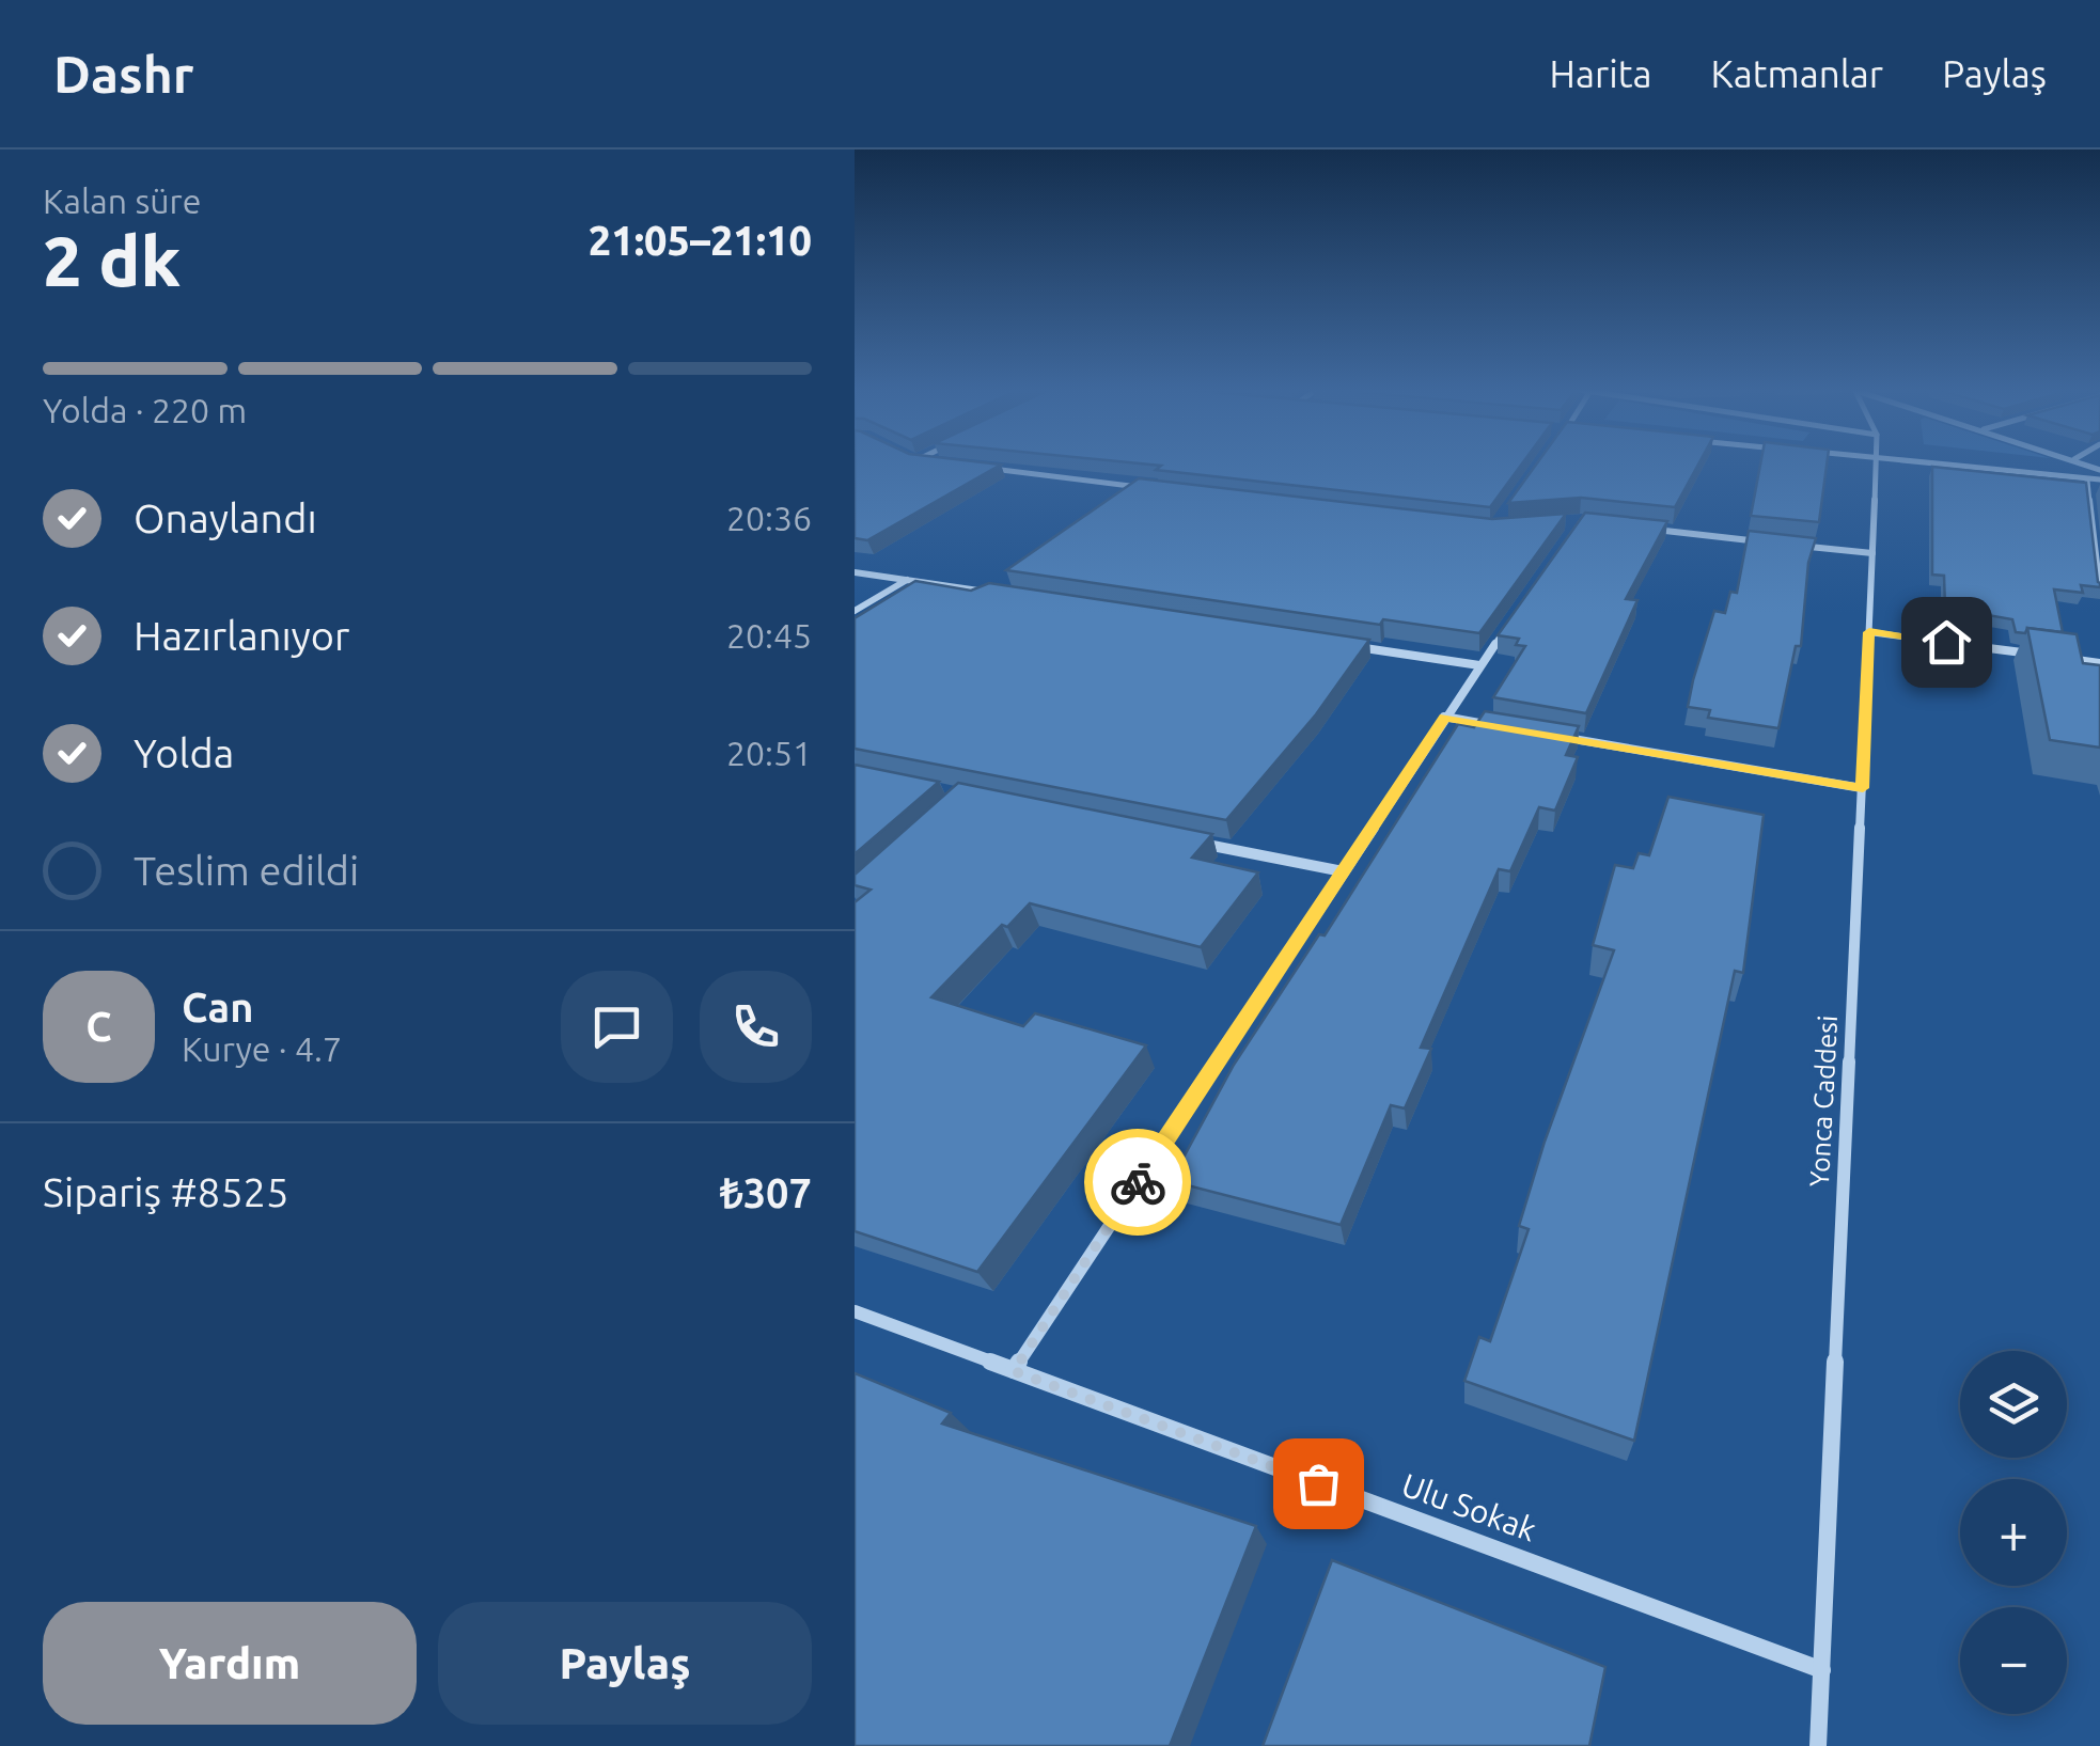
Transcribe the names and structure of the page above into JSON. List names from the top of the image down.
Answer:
{
  "streets": {
    "street": ["Yonca Caddesi", "Ulu Sokak"]
  },
  "crossings": [
    ["Yonca Caddesi", "Ulu Sokak"]
  ],
  "page": {
    "header": "Dashr",
    "nav": ["Harita", "Katmanlar", "Paylaş"],
    "heading": ["2 dk", "Kalan süre", "21:05–21:10"],
    "panel": [
      "Can",
      "Kurye · 4.7",
      "Sipariş #8525",
      "₺307"
    ],
    "bar": "Yolda · 220 m",
    "list": [
      ["Onaylandı", "20:36"],
      ["Hazırlanıyor", "20:45"],
      ["Yolda", "20:51"],
      "Teslim edildi"
    ],
    "round": "C",
    "map_buttons": ["+", "−"],
    "buttons": ["Yardım", "Paylaş"]
  }
}
